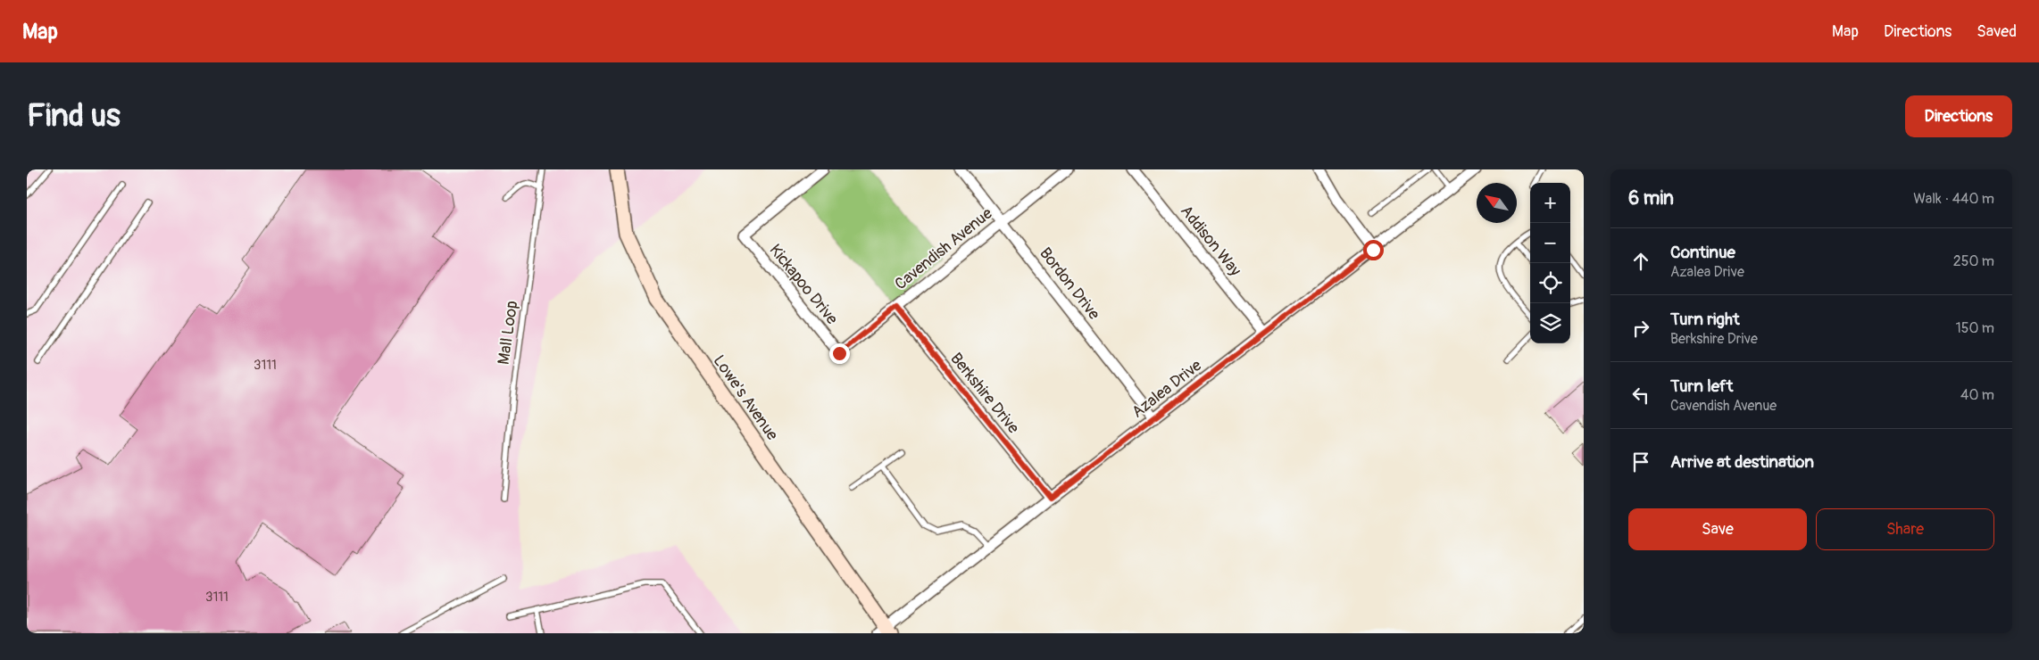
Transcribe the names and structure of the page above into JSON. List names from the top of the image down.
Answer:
{
  "streets": {
    "street": [
      "Addison Way",
      "Cavendish Avenue",
      "Bordon Drive",
      "Kickapoo Drive",
      "Azalea Drive",
      "Berkshire Drive",
      "Lowe's Avenue"
    ],
    "lane": ["Mall Loop"]
  },
  "crossings": [
    ["Addison Way", "Azalea Drive"],
    ["Cavendish Avenue", "Bordon Drive"],
    ["Cavendish Avenue", "Kickapoo Drive"],
    ["Cavendish Avenue", "Berkshire Drive"],
    ["Bordon Drive", "Azalea Drive"],
    ["Azalea Drive", "Berkshire Drive"],
    ["Azalea Drive", "Lowe's Avenue"]
  ],
  "house_numbers": ["3111", "3111"],
  "north": "top left",
  "page": {
    "header": "Map",
    "nav": ["Map", "Directions", "Saved"],
    "buttons": [
      "Directions",
      ["Save", "Share"]
    ],
    "title": "Find us",
    "heading": ["6 min", "Walk · 440 m"],
    "map_buttons": ["+", "−"],
    "list": [
      ["Continue", "Azalea Drive", "250 m"],
      ["Turn right", "Berkshire Drive", "150 m"],
      ["Turn left", "Cavendish Avenue", "40 m"],
      "Arrive at destination"
    ]
  }
}
